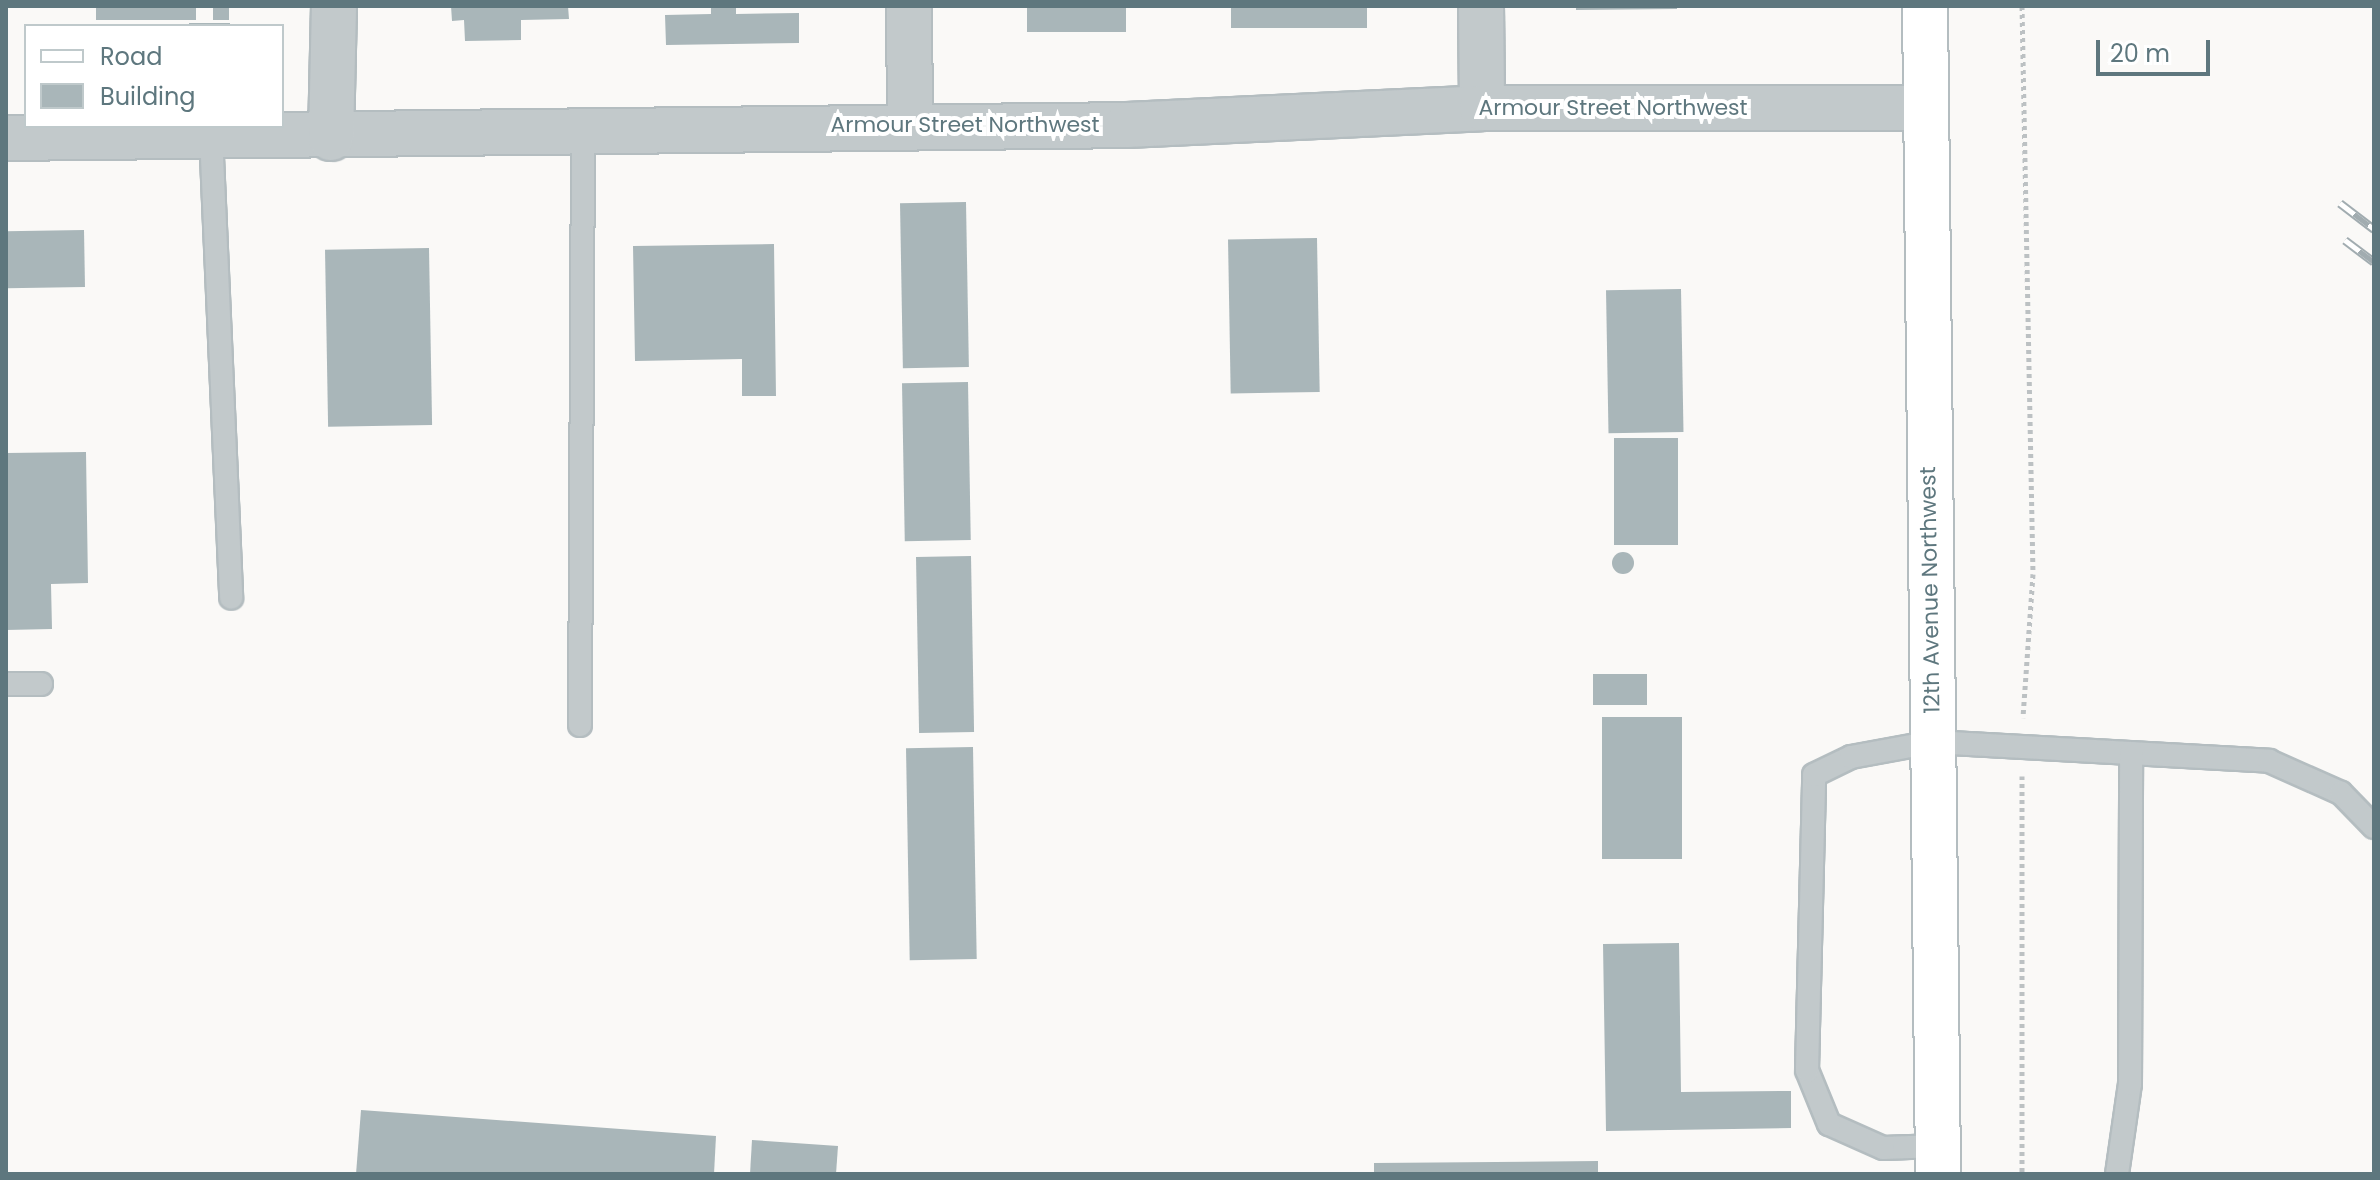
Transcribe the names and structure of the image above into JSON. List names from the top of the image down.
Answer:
{
  "streets": {
    "main road": ["12th Avenue Northwest"],
    "street": ["Armour Street Northwest"]
  },
  "crossings": [
    ["Armour Street Northwest", "12th Avenue Northwest"]
  ],
  "legend": ["Road", "Building"],
  "scale_bar": "20 m"
}
